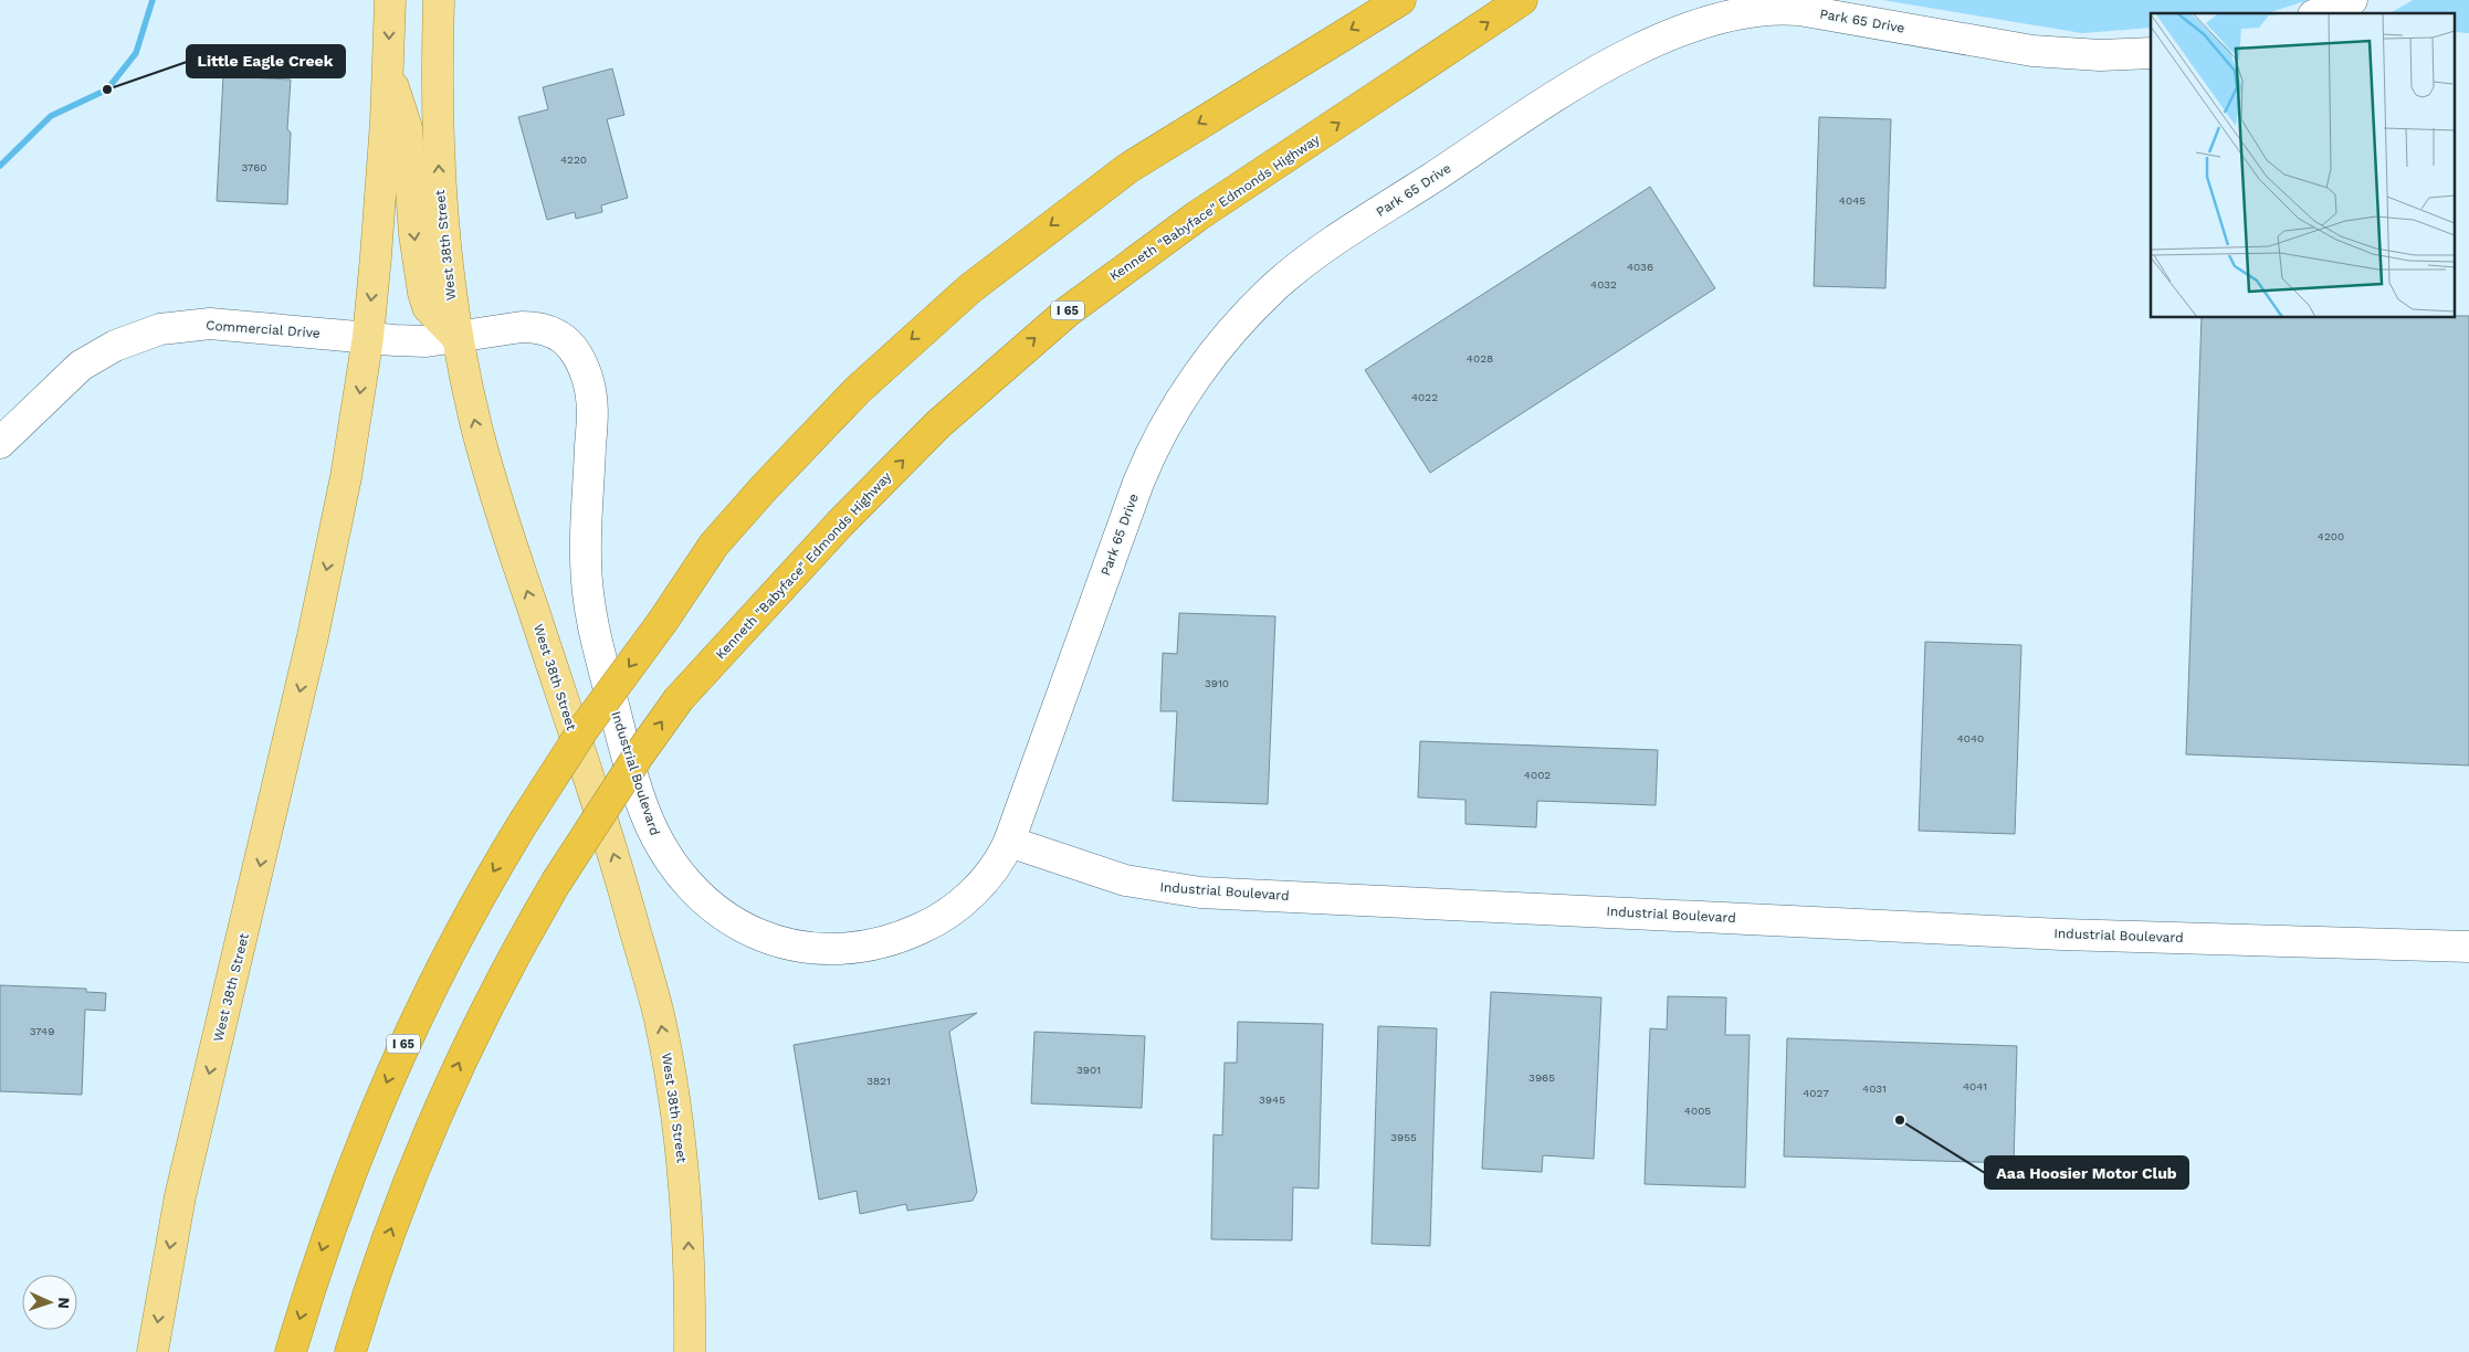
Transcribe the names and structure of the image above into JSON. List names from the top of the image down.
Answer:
{
  "streets": {
    "highway": ["Kenneth \"Babyface\" Edmonds Highway", "I 65"],
    "main road": ["West 38th Street"],
    "street": ["Park 65 Drive", "Commercial Drive", "Industrial Boulevard"]
  },
  "crossings": [
    ["Park 65 Drive", "Industrial Boulevard"],
    ["West 38th Street", "Commercial Drive"],
    ["West 38th Street", "Industrial Boulevard"],
    ["Commercial Drive", "Industrial Boulevard"]
  ],
  "places": ["Little Eagle Creek", "Aaa Hoosier Motor Club"],
  "house_numbers": [
    "4220",
    "3760",
    "4045",
    "4036",
    "4032",
    "4028",
    "4022",
    "4200",
    "3910",
    "4040",
    "4002",
    "3749",
    "3901",
    "3965",
    "3821",
    "4041",
    "4031",
    "4027",
    "3945",
    "4005",
    "3955"
  ],
  "north": "right"
}
